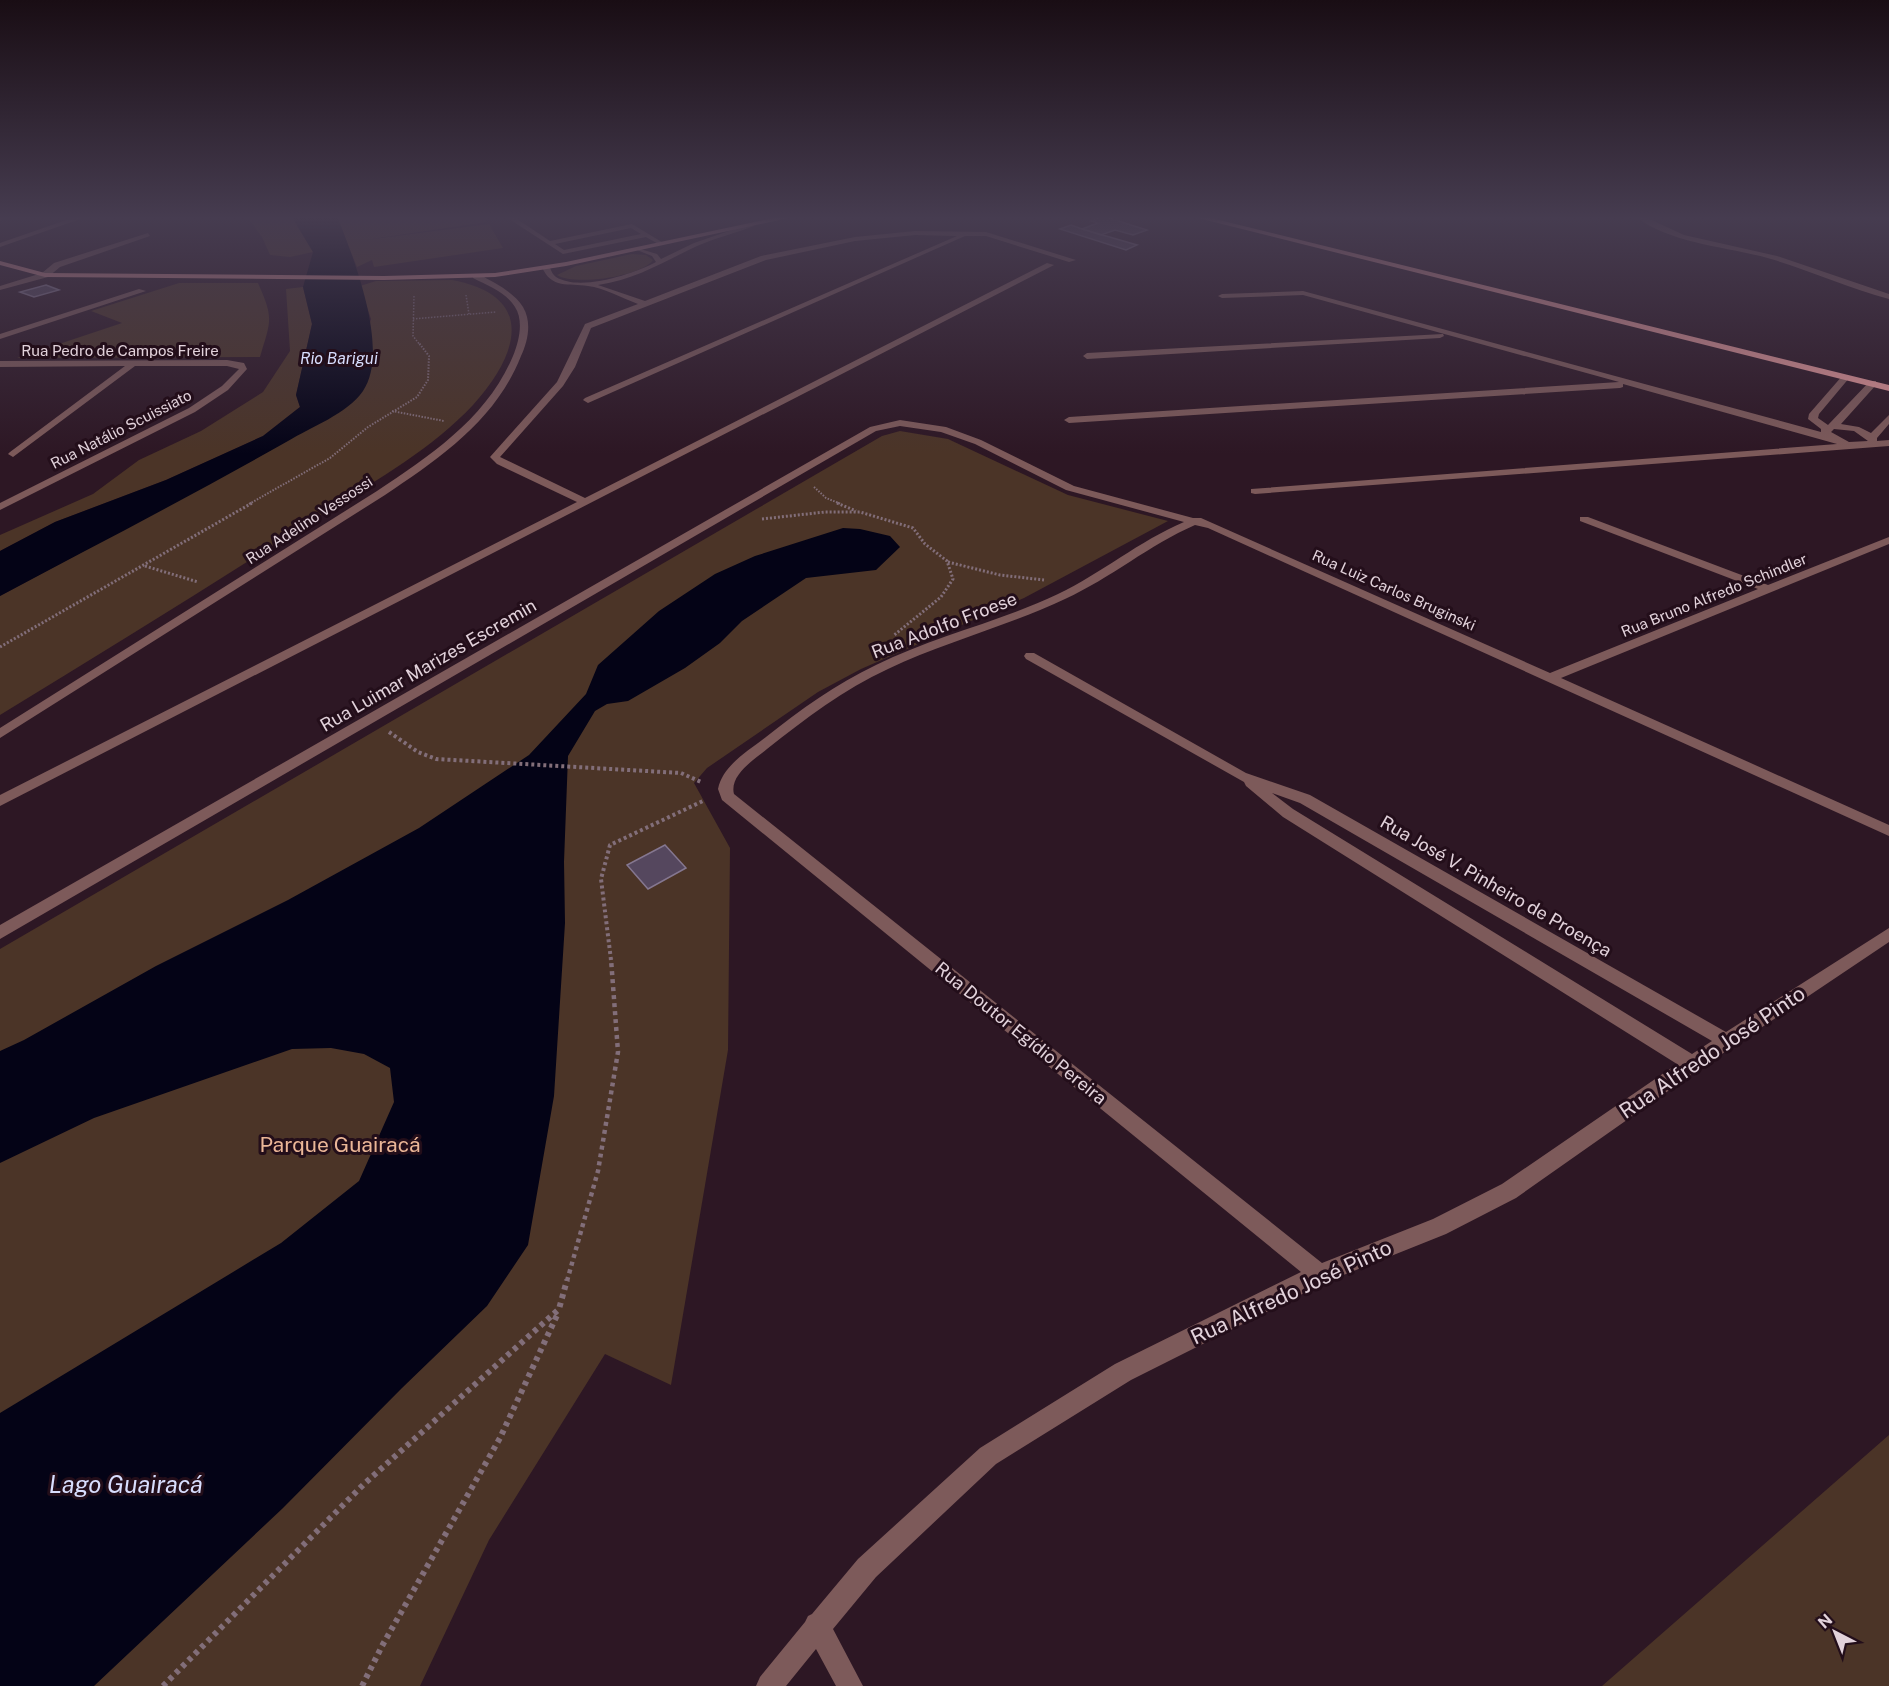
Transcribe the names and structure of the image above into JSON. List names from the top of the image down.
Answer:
{
  "streets": {
    "street": [
      "Rua Pedro de Campos Freire",
      "Rua Natálio Scuissiato",
      "Rua Adelino Vessossi",
      "Rua Luiz Carlos Bruginski",
      "Rua Bruno Alfredo Schindler",
      "Rua Adolfo Froese",
      "Rua Luimar Marizes Escremin",
      "Rua José V. Pinheiro de Proença",
      "Rua Doutor Egídio Pereira",
      "Rua Alfredo José Pinto"
    ]
  },
  "crossings": [
    ["Rua Pedro de Campos Freire", "Rua Natálio Scuissiato"],
    ["Rua Luiz Carlos Bruginski", "Rua Bruno Alfredo Schindler"],
    ["Rua Luiz Carlos Bruginski", "Rua Adolfo Froese"],
    ["Rua Luiz Carlos Bruginski", "Rua Luimar Marizes Escremin"],
    ["Rua Adolfo Froese", "Rua Doutor Egídio Pereira"],
    ["Rua José V. Pinheiro de Proença", "Rua Alfredo José Pinto"],
    ["Rua Doutor Egídio Pereira", "Rua Alfredo José Pinto"]
  ],
  "water": ["Rio Barigui", "Lago Guairacá"],
  "parks": ["Parque Guairacá"],
  "north": "top left"
}
